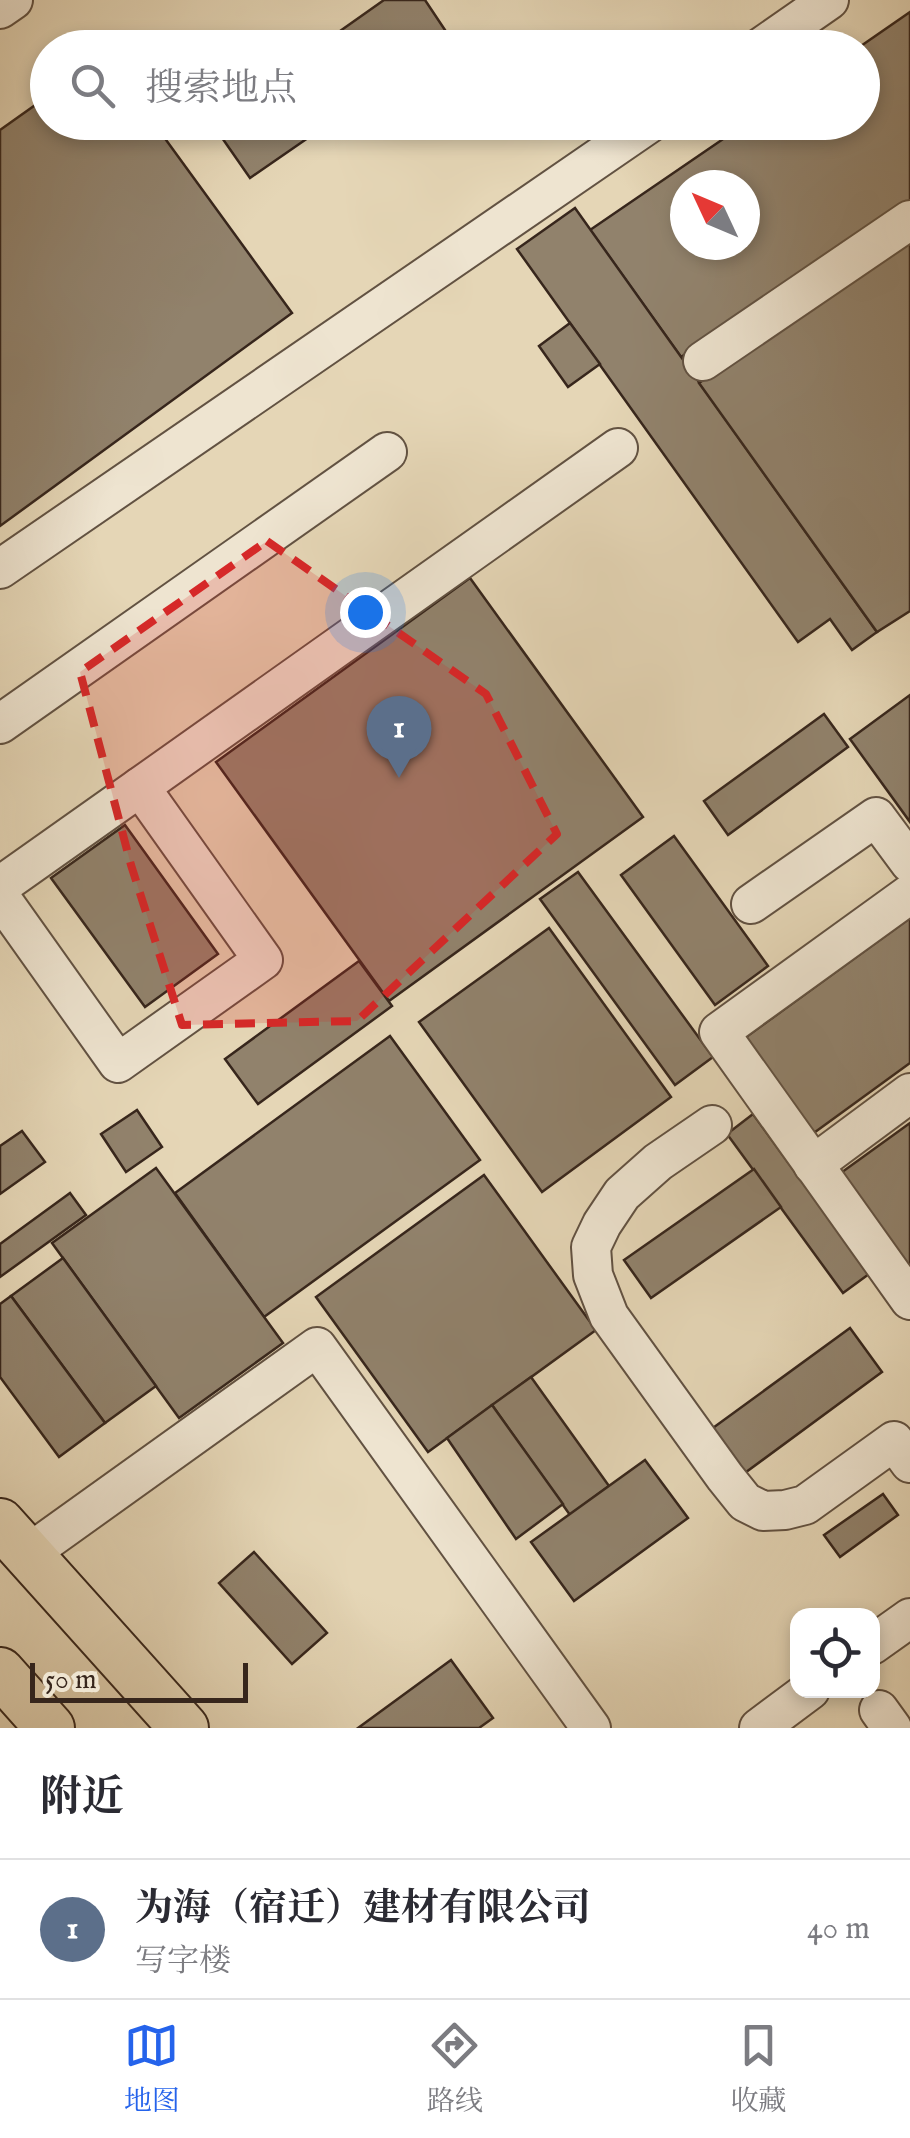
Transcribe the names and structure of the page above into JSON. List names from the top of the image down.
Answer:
{
  "scale_bar": "50 m",
  "north": "top left",
  "page": {
    "search": "搜索地点",
    "pins": "1",
    "scale": "50 m",
    "heading": "附近",
    "list": [
      {
        "mark": "1",
        "name": "为海（宿迁）建材有限公司",
        "note": "写字楼",
        "value": "40 m"
      }
    ],
    "nav": ["地图", "路线", "收藏"]
  }
}
